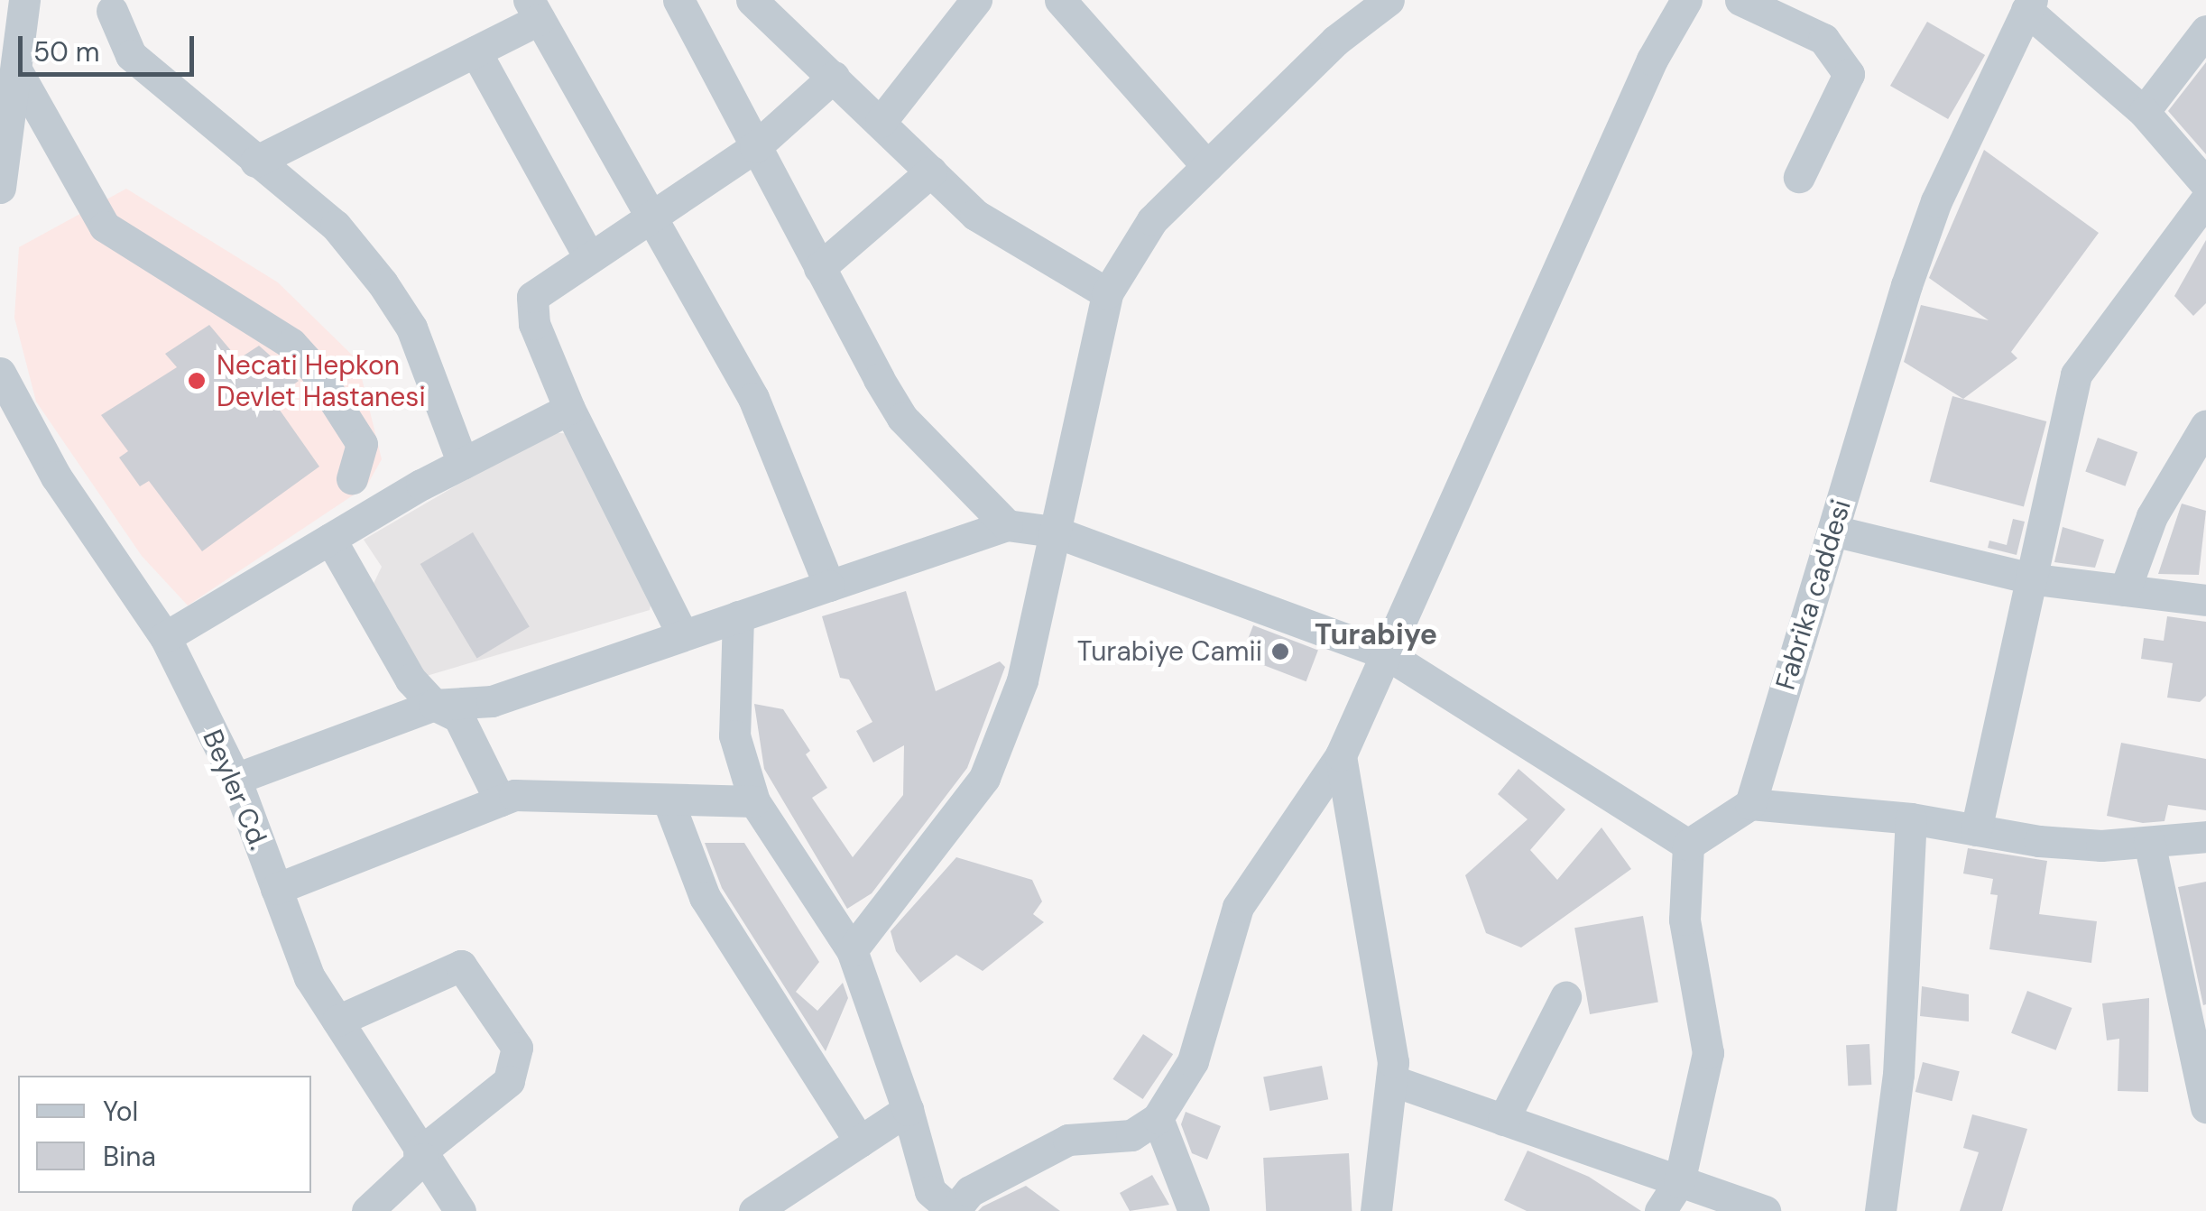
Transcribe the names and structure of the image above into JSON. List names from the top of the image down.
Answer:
{
  "streets": {
    "street": ["Fabrika caddesi", "Beyler Cd."]
  },
  "districts": ["Turabiye"],
  "places": ["Necati Hepkon Devlet Hastanesi", "Turabiye Camii"],
  "legend": ["Yol", "Bina"],
  "scale_bar": "50 m"
}
